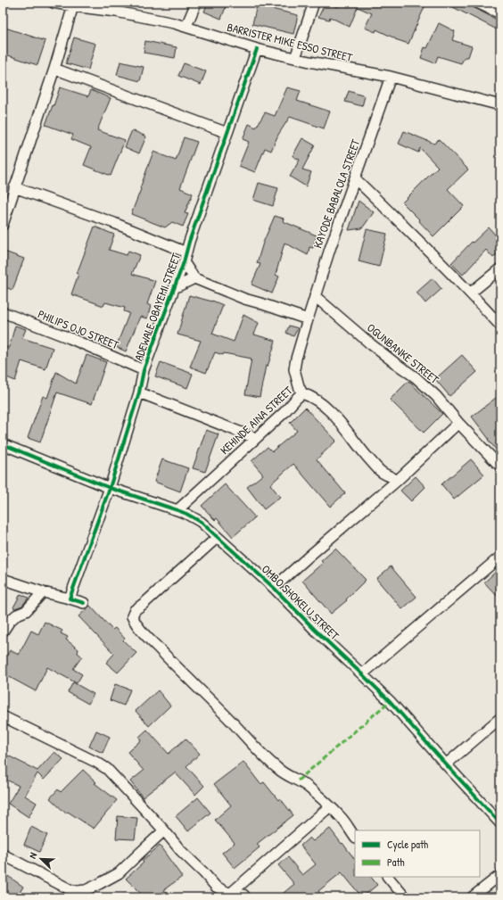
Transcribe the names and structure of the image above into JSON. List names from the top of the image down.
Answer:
{
  "streets": {
    "street": [
      "BARRISTER MIKE ESSO STREET",
      "KAYODE BABALOLA STREET",
      "ADEWALE OBAYEMI STREET",
      "PHILIPS OJO STREET",
      "OGUNBANKE STREET",
      "KEHINDE AINA STREET",
      "OMBO SHOKELU STREET"
    ]
  },
  "crossings": [
    ["BARRISTER MIKE ESSO STREET", "KAYODE BABALOLA STREET"],
    ["BARRISTER MIKE ESSO STREET", "ADEWALE OBAYEMI STREET"],
    ["KAYODE BABALOLA STREET", "OGUNBANKE STREET"],
    ["KAYODE BABALOLA STREET", "KEHINDE AINA STREET"],
    ["ADEWALE OBAYEMI STREET", "PHILIPS OJO STREET"],
    ["ADEWALE OBAYEMI STREET", "OMBO SHOKELU STREET"],
    ["KEHINDE AINA STREET", "OMBO SHOKELU STREET"]
  ],
  "legend": ["Cycle path", "Path"],
  "north": "top left"
}
